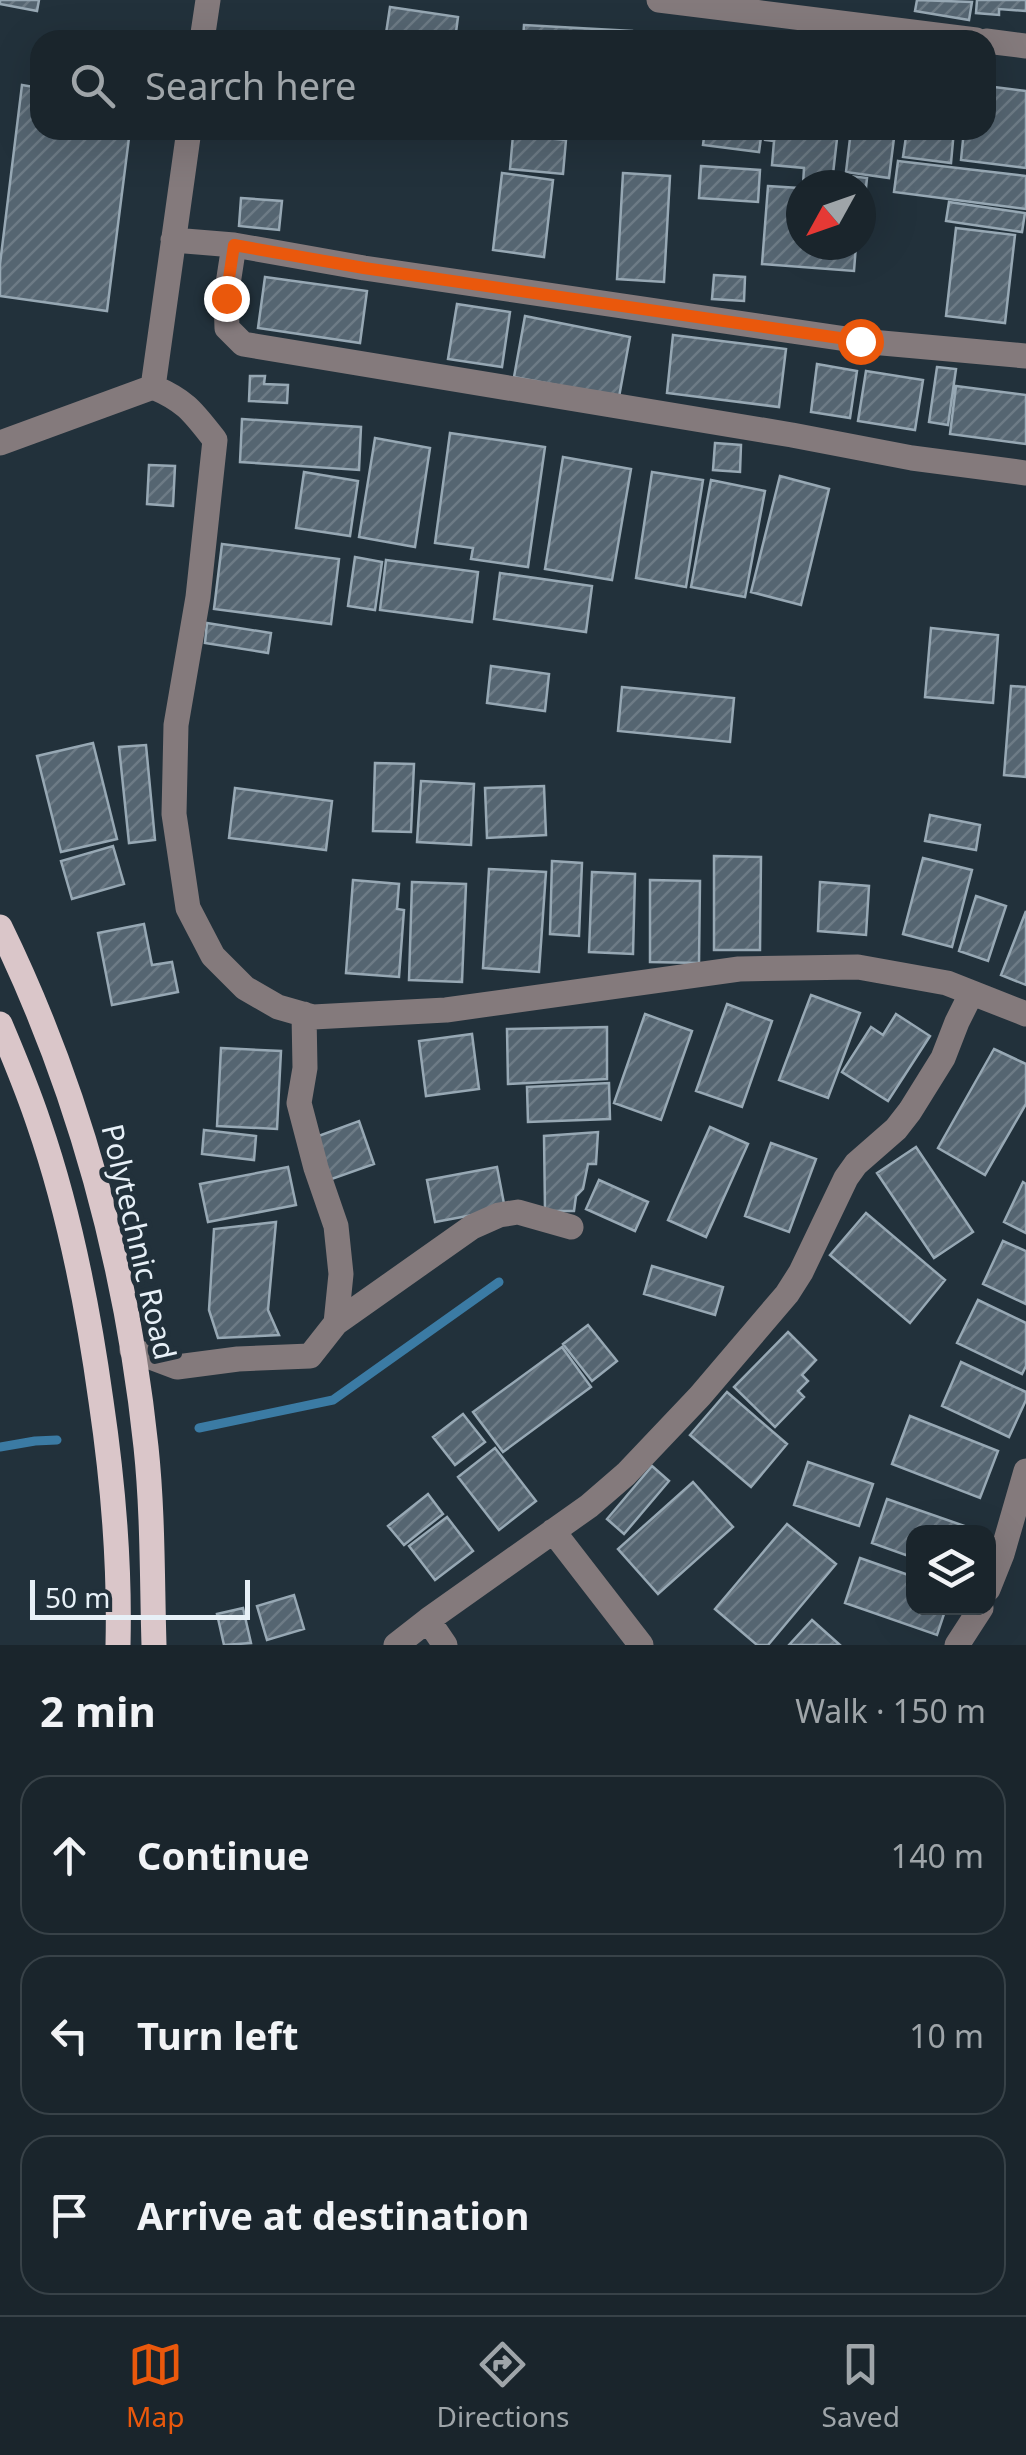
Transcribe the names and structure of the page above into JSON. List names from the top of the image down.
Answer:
{
  "streets": {
    "main road": ["Polytechnic Road"]
  },
  "scale_bar": "50 m",
  "north": "bottom left",
  "page": {
    "search": "Search here",
    "scale": "50 m",
    "heading": ["2 min", "Walk · 150 m"],
    "list": [
      ["Continue", "140 m"],
      ["Turn left", "10 m"],
      "Arrive at destination"
    ],
    "nav": ["Map", "Directions", "Saved"]
  }
}
